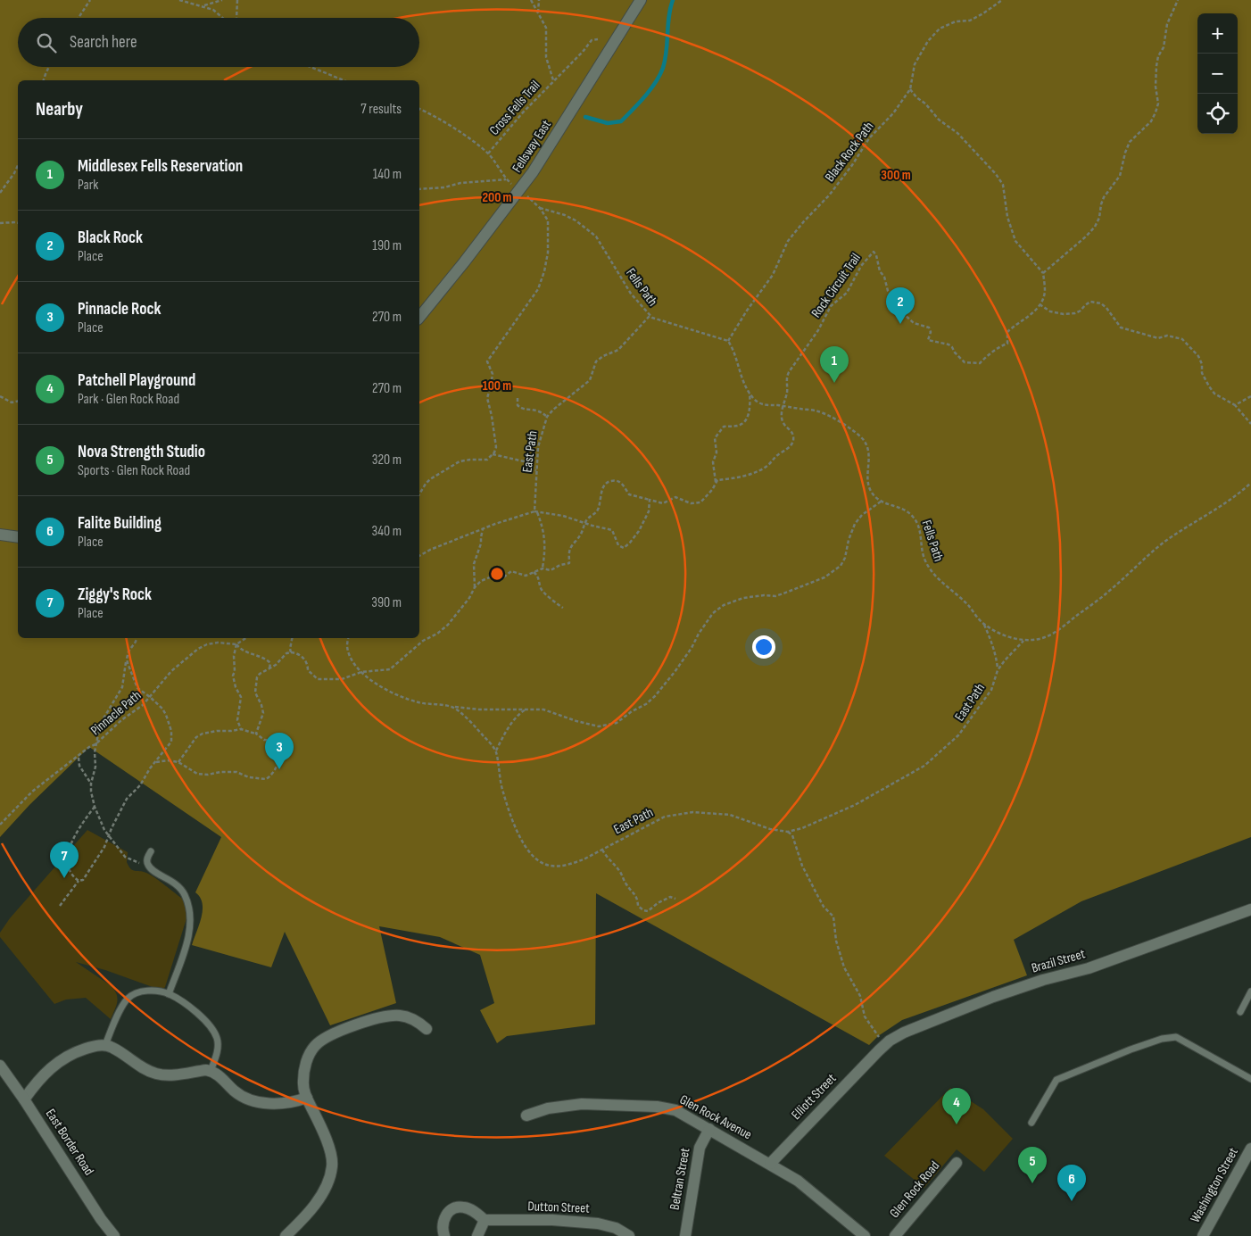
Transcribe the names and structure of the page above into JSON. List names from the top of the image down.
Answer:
{
  "streets": {
    "street": [
      "Fellsway East",
      "Brazil Street",
      "Elliott Street",
      "Glen Rock Avenue",
      "East Border Road",
      "Beltran Street",
      "Washington Street",
      "Glen Rock Road",
      "Dutton Street"
    ],
    "path": [
      "Cross Fells Trail",
      "Black Rock Path",
      "Rock Circuit Trail",
      "Fells Path",
      "East Path",
      "Pinnacle Path"
    ]
  },
  "crossings": [
    ["Black Rock Path", "Fells Path"],
    ["Fells Path", "East Path"],
    ["Brazil Street", "Elliott Street"],
    ["Elliott Street", "Glen Rock Avenue"],
    ["Glen Rock Avenue", "Beltran Street"]
  ],
  "page": {
    "map_buttons": ["+", "−"],
    "search": "Search here",
    "heading": ["Nearby", "7 results"],
    "list": [
      {
        "mark": "1",
        "name": "Middlesex Fells Reservation",
        "note": "Park",
        "value": "140 m"
      },
      {
        "mark": "2",
        "name": "Black Rock",
        "note": "Place",
        "value": "190 m"
      },
      {
        "mark": "3",
        "name": "Pinnacle Rock",
        "note": "Place",
        "value": "270 m"
      },
      {
        "mark": "4",
        "name": "Patchell Playground",
        "note": "Park · Glen Rock Road",
        "value": "270 m"
      },
      {
        "mark": "5",
        "name": "Nova Strength Studio",
        "note": "Sports · Glen Rock Road",
        "value": "320 m"
      },
      {
        "mark": "6",
        "name": "Falite Building",
        "note": "Place",
        "value": "340 m"
      },
      {
        "mark": "7",
        "name": "Ziggy's Rock",
        "note": "Place",
        "value": "390 m"
      }
    ],
    "pins": [
      "2",
      "1",
      "3",
      "7",
      "4",
      "5",
      "6"
    ]
  },
  "rings": ["300 m", "200 m", "100 m"]
}
